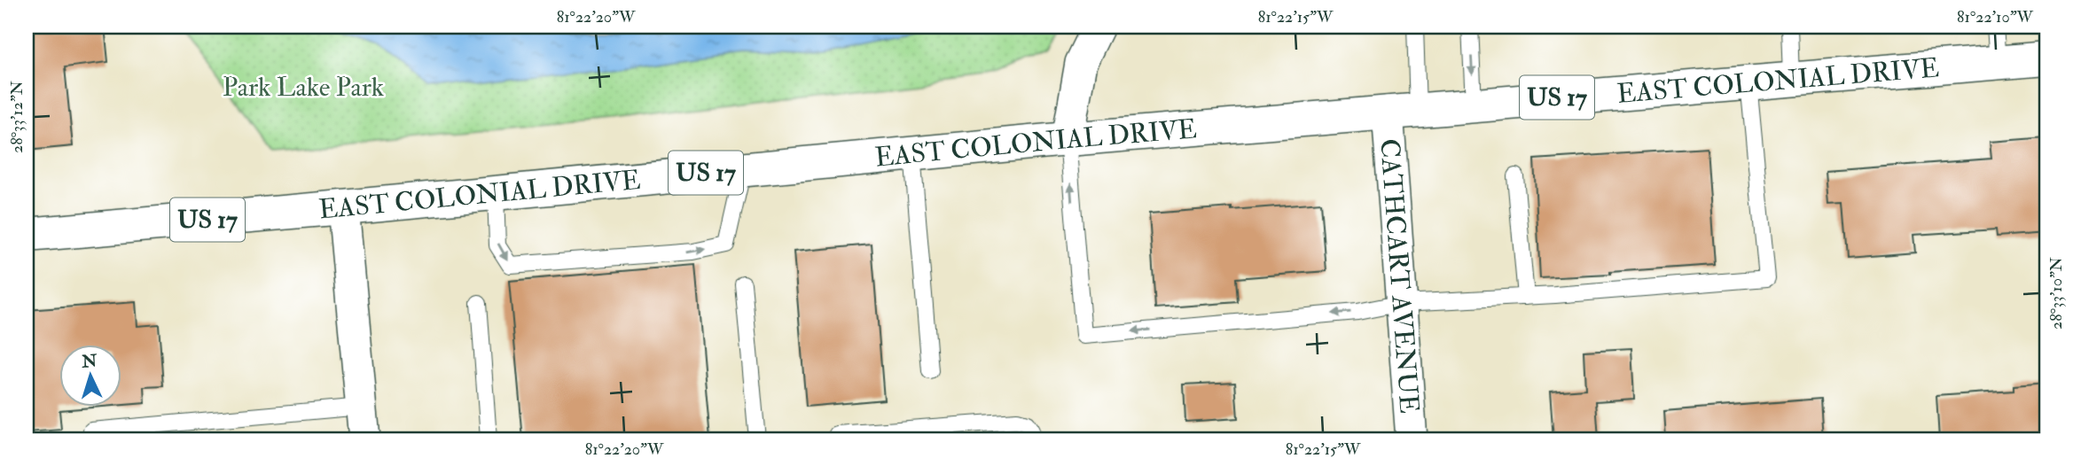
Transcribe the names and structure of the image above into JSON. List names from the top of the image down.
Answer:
{
  "streets": {
    "highway": ["EAST COLONIAL DRIVE", "US 17"],
    "street": ["CATHCART AVENUE"]
  },
  "crossings": [
    ["EAST COLONIAL DRIVE", "CATHCART AVENUE"]
  ],
  "parks": ["Park Lake Park"],
  "north": "top",
  "coordinates": [
    "81°22'20\"W",
    "81°22'15\"W",
    "81°22'10\"W",
    "28°33'12\"N",
    "28°33'10\"N"
  ]
}
